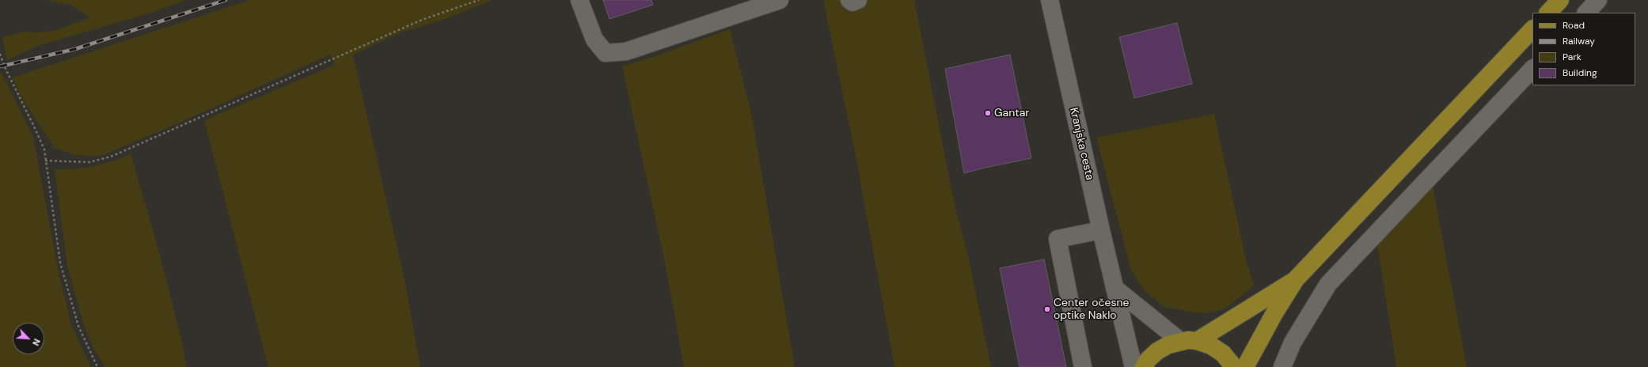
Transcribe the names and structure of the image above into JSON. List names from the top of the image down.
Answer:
{
  "streets": {
    "street": ["Kranjska cesta"]
  },
  "places": ["Gantar", "Center očesne optike Naklo"],
  "legend": [
    "Road",
    "Railway",
    "Park",
    "Building"
  ],
  "north": "bottom right"
}
